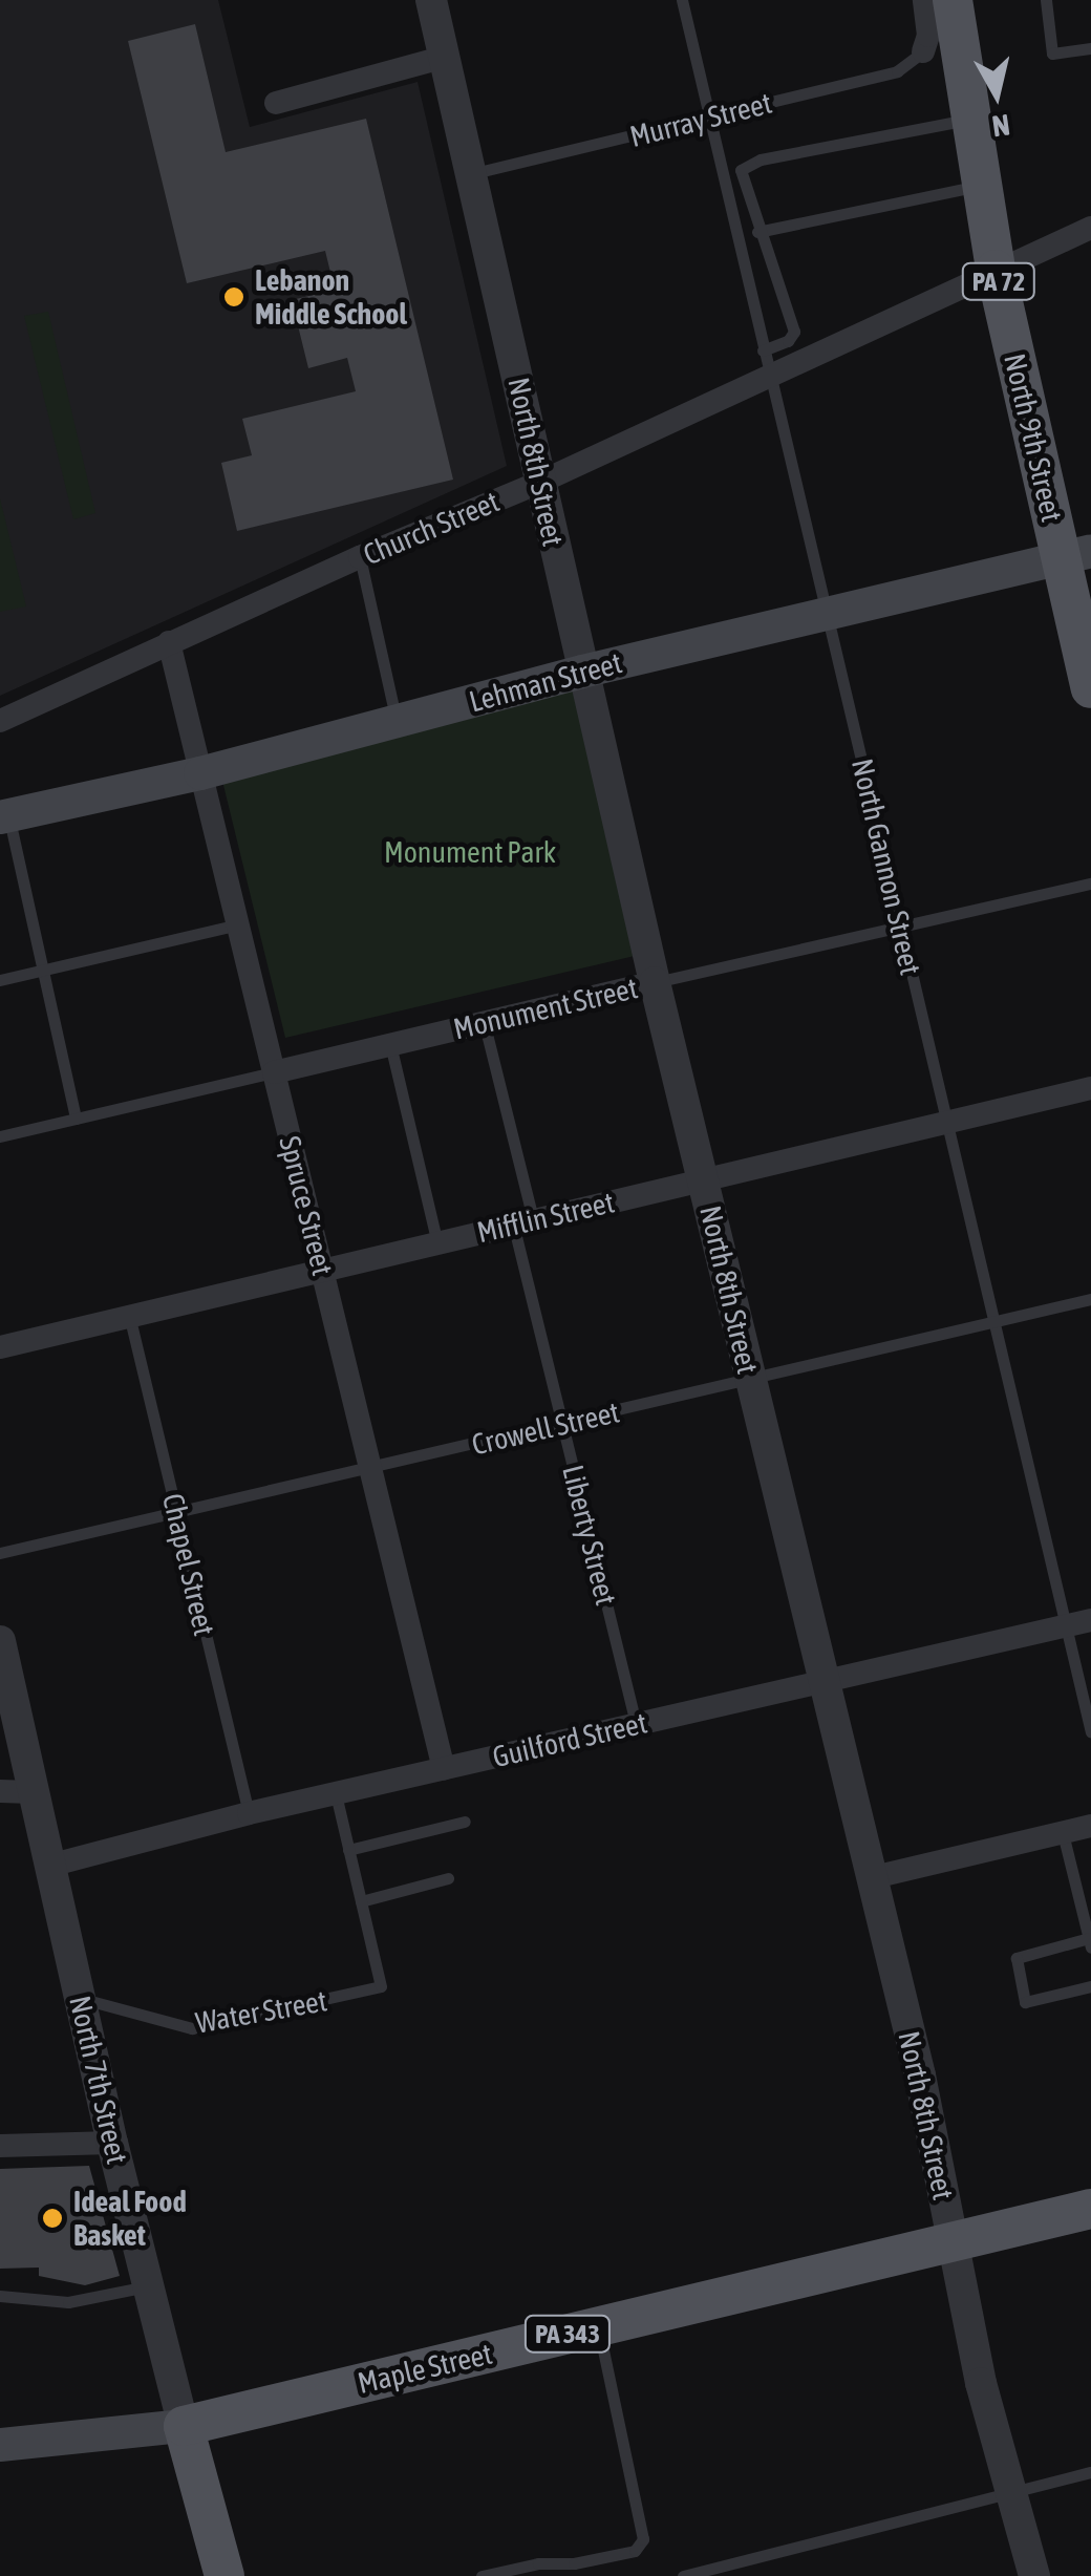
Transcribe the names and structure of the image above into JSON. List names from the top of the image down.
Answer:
{
  "streets": {
    "main road": [
      "PA 72",
      "North 9th Street",
      "Lehman Street",
      "North 7th Street",
      "PA 343",
      "Maple Street"
    ],
    "street": [
      "North 8th Street",
      "Church Street",
      "Monument Street",
      "Spruce Street",
      "Mifflin Street",
      "Guilford Street"
    ],
    "lane": [
      "Murray Street",
      "North Gannon Street",
      "Crowell Street",
      "Liberty Street",
      "Chapel Street",
      "Water Street"
    ]
  },
  "crossings": [
    ["Murray Street", "North 8th Street"],
    ["Murray Street", "North Gannon Street"],
    ["North 9th Street", "Church Street"],
    ["North 9th Street", "Lehman Street"],
    ["North 8th Street", "Church Street"],
    ["North 8th Street", "Lehman Street"],
    ["North 8th Street", "Monument Street"],
    ["North 8th Street", "Mifflin Street"],
    ["North 8th Street", "Crowell Street"],
    ["North 8th Street", "Guilford Street"],
    ["North 8th Street", "Maple Street"],
    ["Church Street", "North Gannon Street"],
    ["Church Street", "Spruce Street"],
    ["Lehman Street", "North Gannon Street"],
    ["Lehman Street", "Spruce Street"],
    ["North Gannon Street", "Monument Street"],
    ["North Gannon Street", "Mifflin Street"],
    ["North Gannon Street", "Crowell Street"],
    ["North Gannon Street", "Guilford Street"],
    ["Monument Street", "Spruce Street"],
    ["Monument Street", "Liberty Street"],
    ["Spruce Street", "Mifflin Street"],
    ["Spruce Street", "Crowell Street"],
    ["Spruce Street", "Guilford Street"],
    ["Mifflin Street", "Liberty Street"],
    ["Mifflin Street", "Chapel Street"],
    ["Crowell Street", "Liberty Street"],
    ["Crowell Street", "Chapel Street"],
    ["Liberty Street", "Guilford Street"],
    ["Chapel Street", "Guilford Street"],
    ["Guilford Street", "North 7th Street"],
    ["Water Street", "North 7th Street"],
    ["North 7th Street", "Maple Street"]
  ],
  "parks": ["Monument Park"],
  "places": ["Lebanon Middle School", "Ideal Food Basket"],
  "north": "bottom"
}
